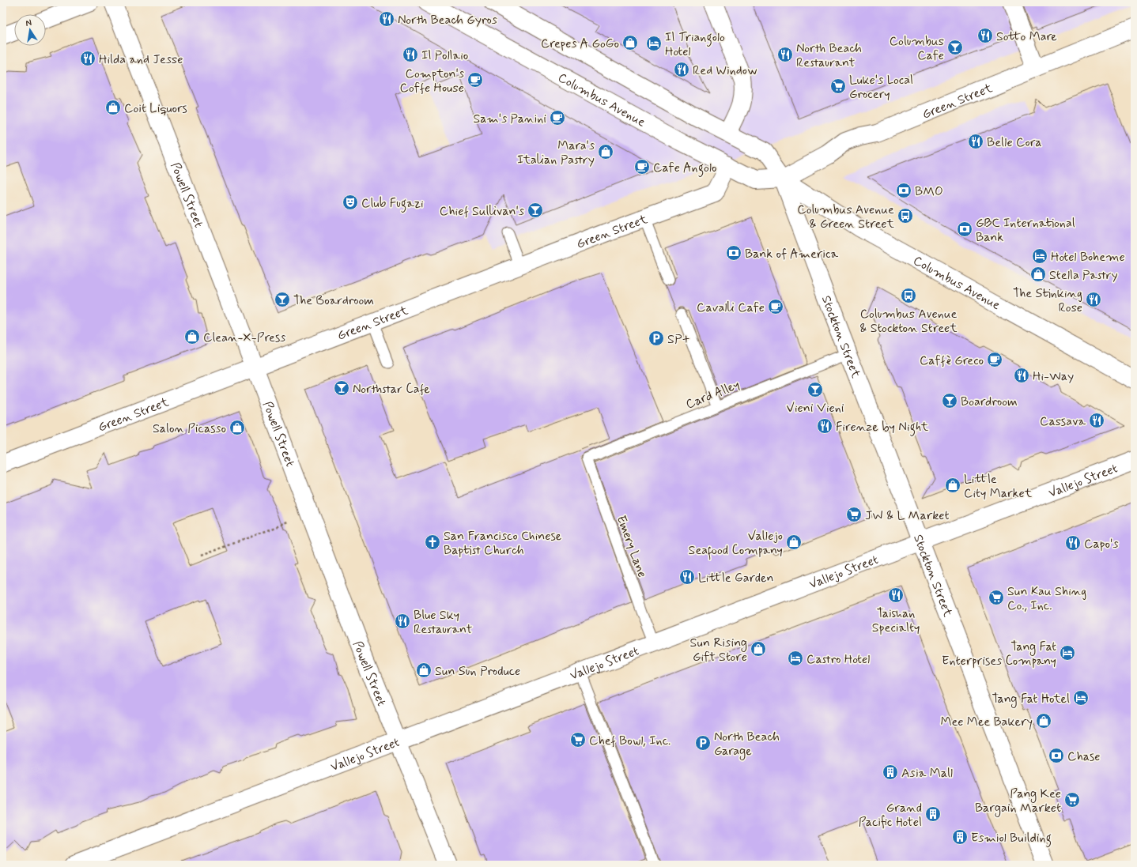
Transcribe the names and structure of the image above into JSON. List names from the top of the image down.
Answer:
{
  "streets": {
    "street": [
      "Columbus Avenue",
      "Green Street",
      "Powell Street",
      "Stockton Street",
      "Vallejo Street"
    ],
    "lane": ["Card Alley", "Emery Lane"]
  },
  "crossings": [
    ["Columbus Avenue", "Green Street"],
    ["Columbus Avenue", "Stockton Street"],
    ["Green Street", "Powell Street"],
    ["Green Street", "Stockton Street"],
    ["Powell Street", "Vallejo Street"],
    ["Stockton Street", "Card Alley"],
    ["Stockton Street", "Vallejo Street"],
    ["Card Alley", "Emery Lane"],
    ["Vallejo Street", "Emery Lane"]
  ],
  "places": {
    "restaurant": [
      "North Beach Gyros",
      "Sotto Mare",
      "Il Pollaio",
      "North Beach Restaurant",
      "Hilda and Jesse",
      "Red Window",
      "Belle Cora",
      "The Stinking Rose",
      "Hi-Way",
      "Cassava",
      "Firenze by Night",
      "Capo's",
      "Little Garden",
      "Taishan Specialty",
      "Blue Sky Restaurant"
    ],
    "shop": [
      "Crepes A GoGo",
      "Coit Liquors",
      "Mara's Italian Pastry",
      "Stella Pastry",
      "Clean-X-Press",
      "Salon Picasso",
      "Little City Market",
      "Vallejo Seafood Company",
      "Sun Rising Gift Store",
      "Sun Sun Produce",
      "Mee Mee Bakery"
    ],
    "hotel": [
      "Il Triangolo Hotel",
      "Hotel Boheme",
      "Tang Fat Enterprises Company",
      "Castro Hotel",
      "Tang Fat Hotel"
    ],
    "bar": [
      "Columbus Cafe",
      "Chief Sullivan's",
      "The Boardroom",
      "Northstar Cafe",
      "Vieni Vieni",
      "Boardroom"
    ],
    "cafe": [
      "Compton's Coffe House",
      "Sam's Panini",
      "Cafe Angolo",
      "Cavalli Cafe",
      "Caffè Greco"
    ],
    "supermarket": [
      "Luke's Local Grocery",
      "JW & L Market",
      "Sun Kau Shing Co., Inc.",
      "Chef Bowl, Inc.",
      "Pang Kee Bargain Market"
    ],
    "bank": [
      "BMO",
      "GBC International Bank",
      "Bank of America",
      "Chase"
    ],
    "theatre": ["Club Fugazi"],
    "bus stop": ["Columbus Avenue & Green Street", "Columbus Avenue & Stockton Street"],
    "parking": ["SP+", "North Beach Garage"],
    "church": ["San Francisco Chinese Baptist Church"],
    "building": ["Asia Mall", "Grand Pacific Hotel", "Esmiol Building"]
  },
  "north": "top"
}
